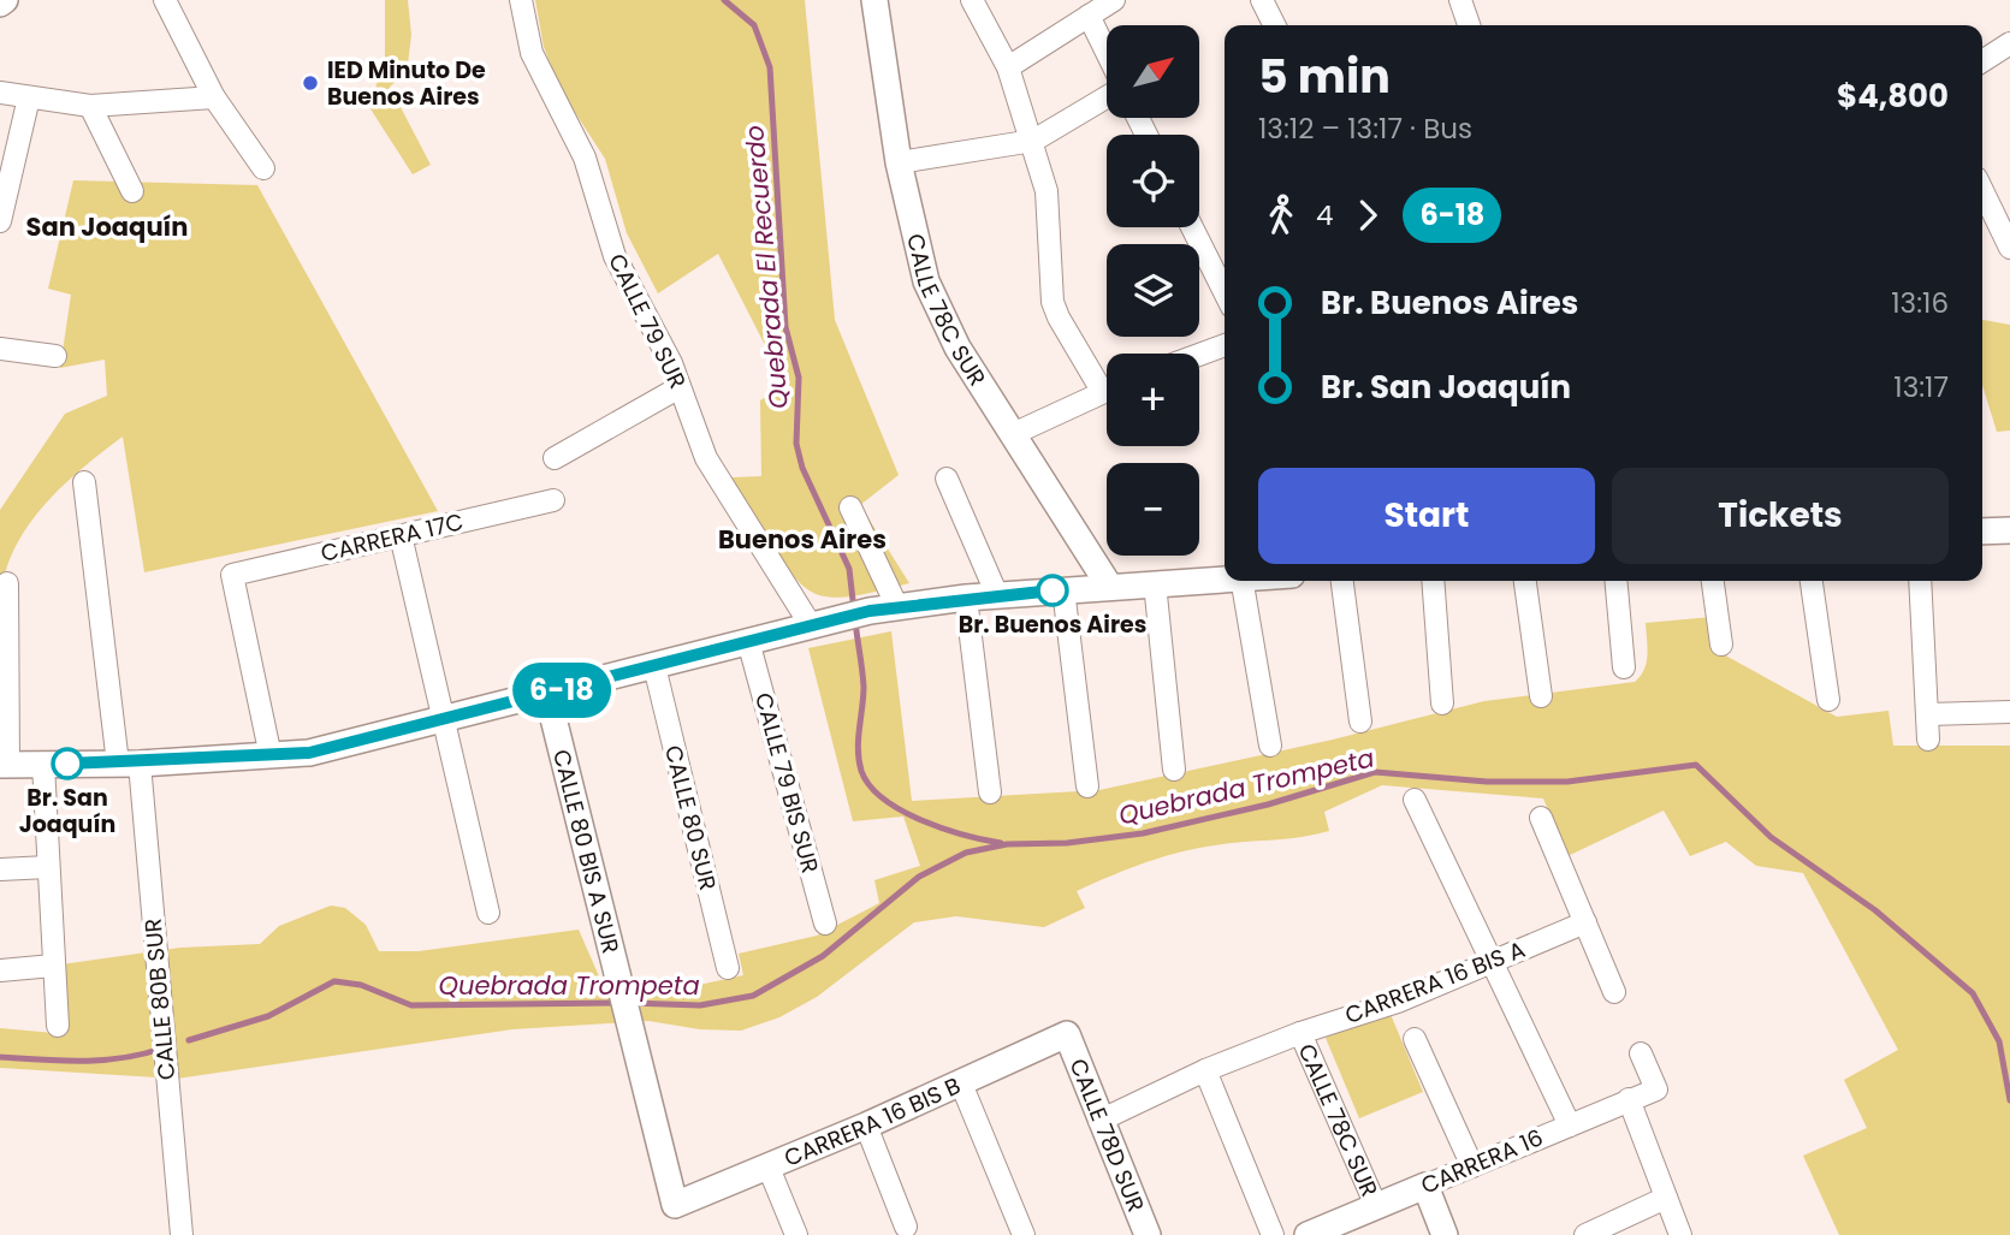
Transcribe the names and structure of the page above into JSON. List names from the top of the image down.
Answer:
{
  "streets": {
    "street": [
      "CALLE 78C SUR",
      "CALLE 79 SUR",
      "CARRERA 17C",
      "CALLE 79 BIS SUR",
      "CALLE 80 SUR",
      "CALLE 80 BIS A SUR",
      "CARRERA 16 BIS A",
      "CALLE 80B SUR",
      "CARRERA 16 BIS B",
      "CALLE 78D SUR",
      "CARRERA 16"
    ]
  },
  "crossings": [
    ["CALLE 78C SUR", "CARRERA 16 BIS A"],
    ["CALLE 78C SUR", "CARRERA 16"],
    ["CALLE 80 BIS A SUR", "CARRERA 16 BIS B"],
    ["CARRERA 16 BIS A", "CALLE 78D SUR"],
    ["CARRERA 16 BIS B", "CALLE 78D SUR"]
  ],
  "districts": ["San Joaquín", "Buenos Aires"],
  "water": ["Quebrada El Recuerdo", "Quebrada Trompeta"],
  "places": ["IED Minuto De Buenos Aires", "Br. Buenos Aires", "Br. San Joaquín"],
  "lines": ["bus line 6-18"],
  "north": "top right",
  "page": {
    "on_map": "6-18",
    "map_buttons": ["+", "−"],
    "heading": ["5 min", "13:12 – 13:17 · Bus", "$4,800"],
    "legs": ["4", "6-18"],
    "list": [
      {
        "name": "Br. Buenos Aires",
        "value": "13:16"
      },
      {
        "name": "Br. San Joaquín",
        "value": "13:17"
      }
    ],
    "buttons": ["Start", "Tickets"]
  }
}
